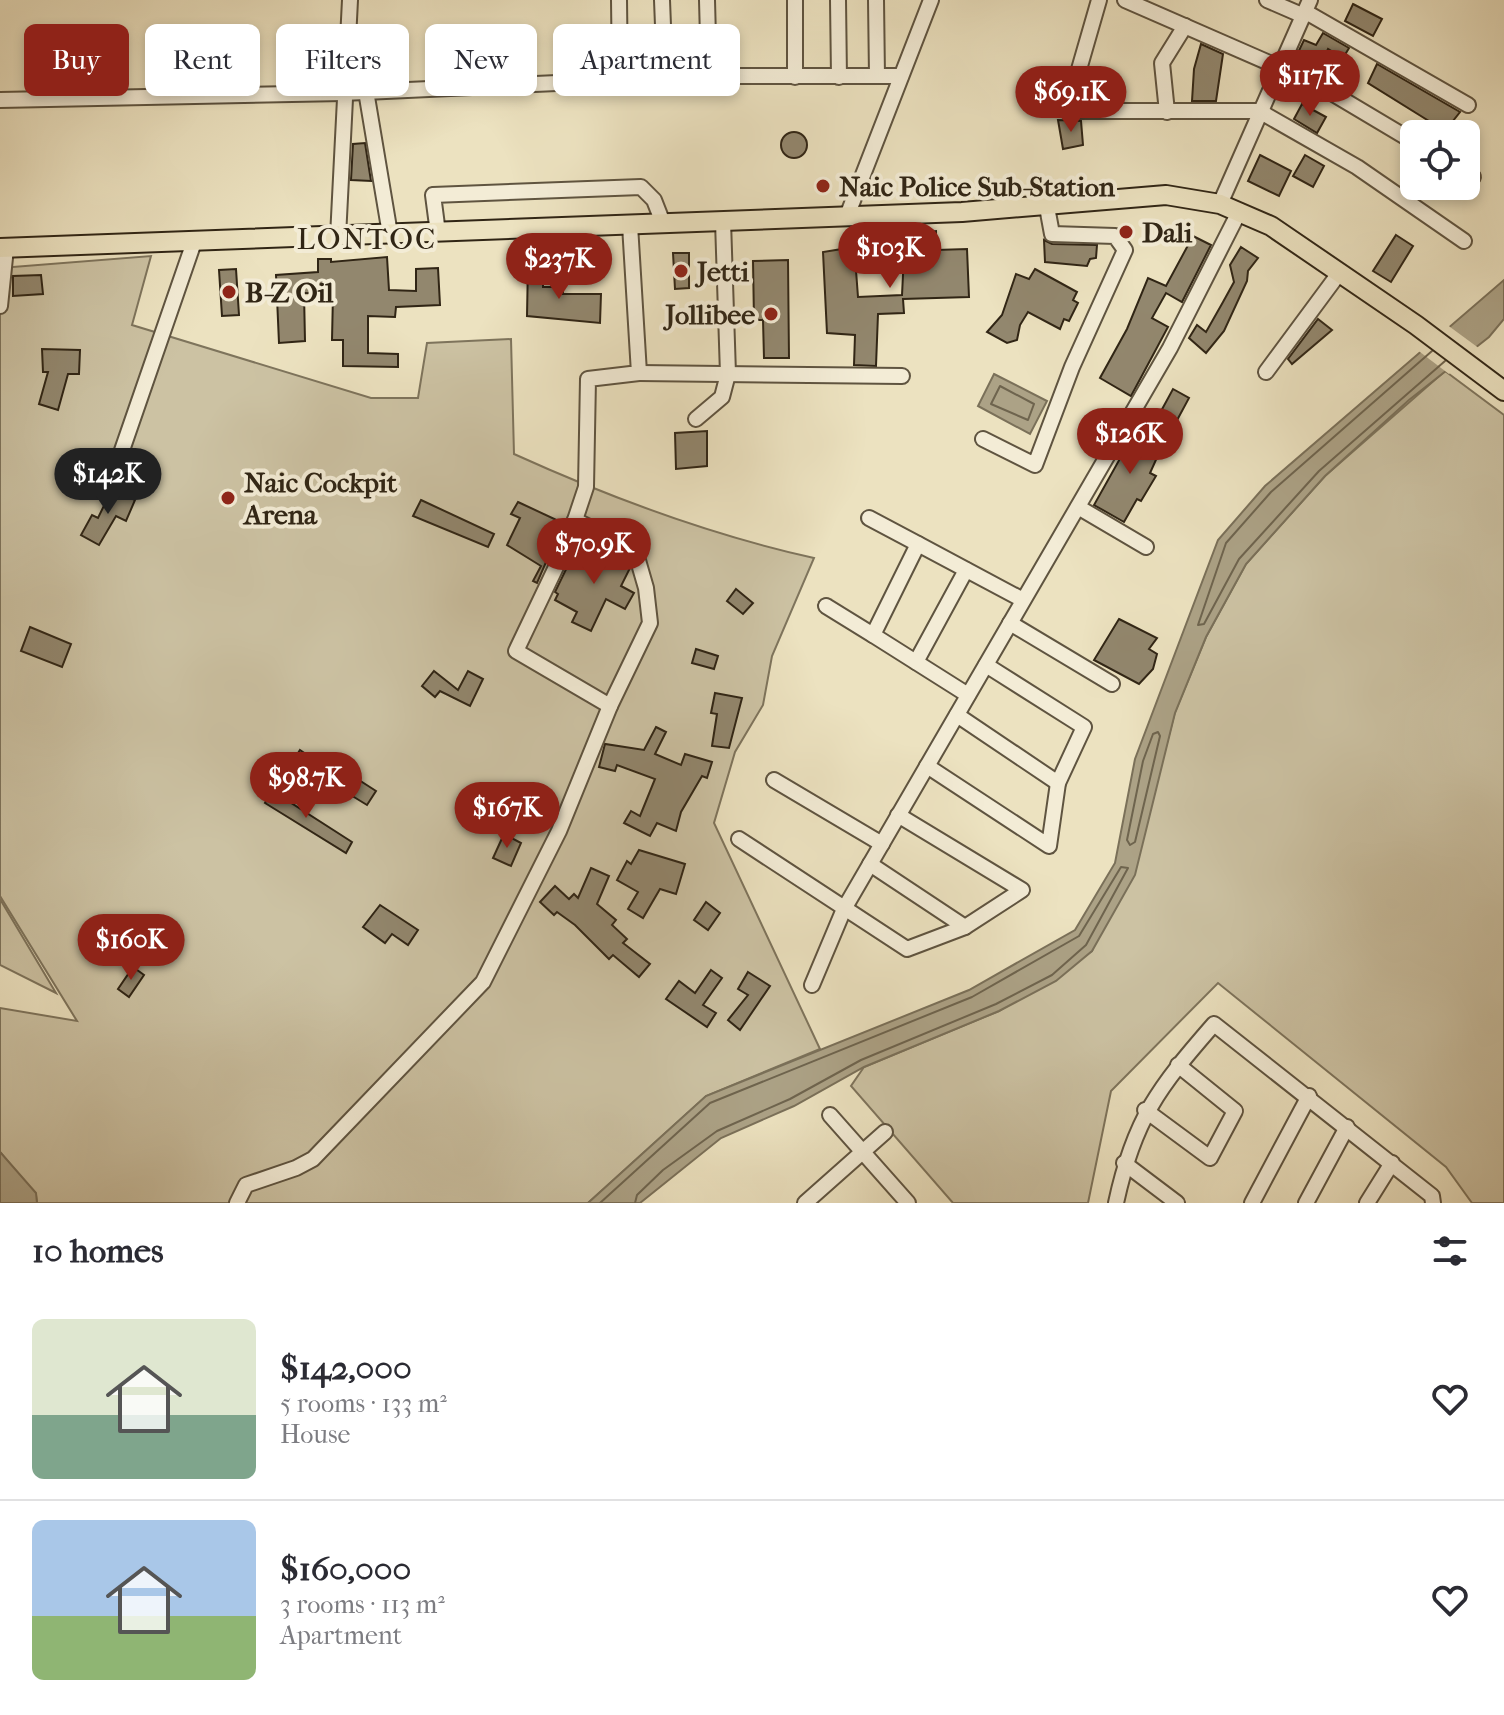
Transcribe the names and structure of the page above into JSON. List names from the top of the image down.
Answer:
{
  "districts": ["LONTOC"],
  "places": [
    "Naic Police Sub-Station",
    "Dali",
    "Jetti",
    "B-Z Oil",
    "Jollibee",
    "Naic Cockpit Arena"
  ],
  "page": {
    "chip": [
      "Buy",
      "Rent",
      "Filters",
      "New",
      "Apartment"
    ],
    "price": [
      "$117K",
      "$69.1K",
      "$103K",
      "$237K",
      "$126K",
      "$142K",
      "$70.9K",
      "$98.7K",
      "$167K",
      "$160K"
    ],
    "heading": "10 homes",
    "list": [
      {
        "name": "$142,000",
        "note": "5 rooms · 133 m² · House"
      },
      {
        "name": "$160,000",
        "note": "3 rooms · 113 m² · Apartment"
      }
    ]
  }
}
